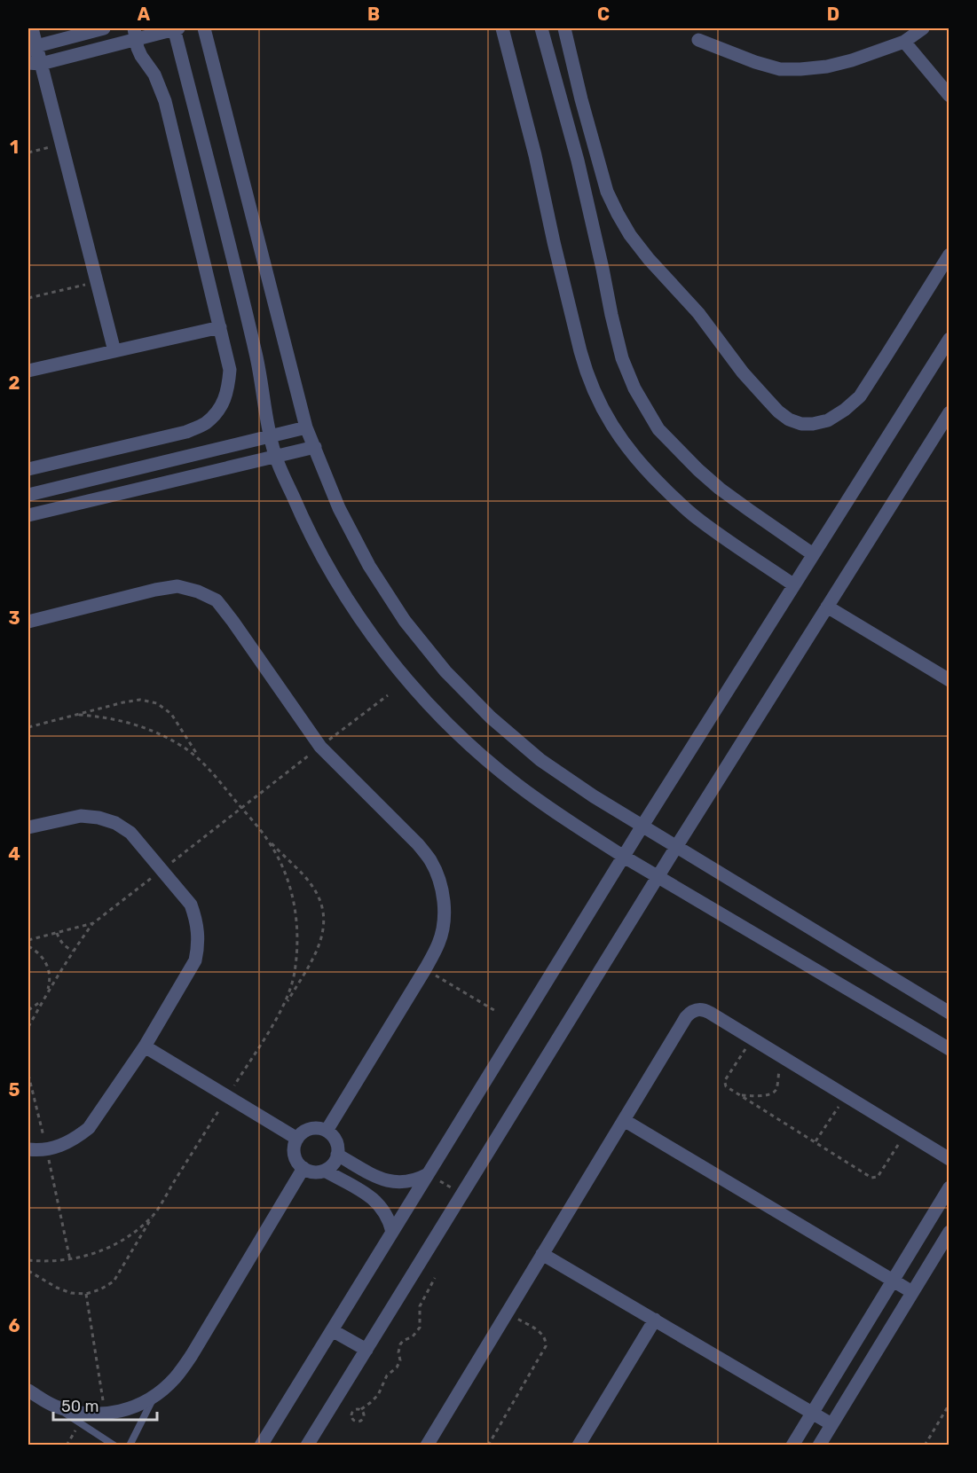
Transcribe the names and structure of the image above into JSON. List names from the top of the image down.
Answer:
{
  "scale_bar": "50 m",
  "grid": {
    "columns": [
      "A",
      "B",
      "C",
      "D"
    ],
    "rows": [
      "1",
      "2",
      "3",
      "4",
      "5",
      "6"
    ]
  }
}
